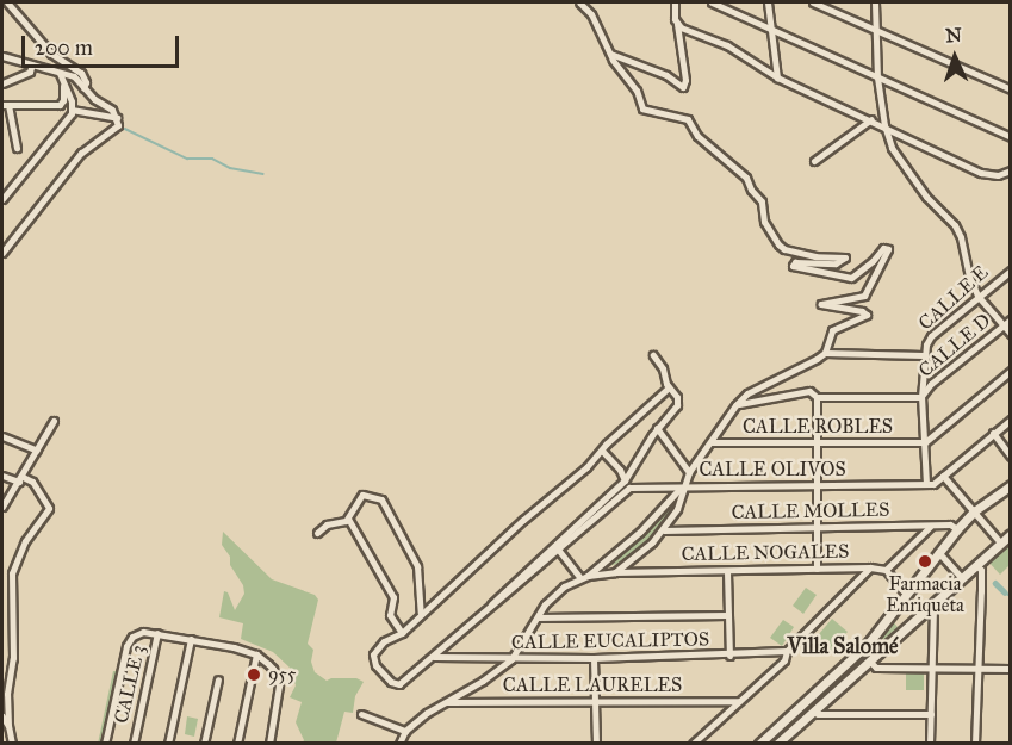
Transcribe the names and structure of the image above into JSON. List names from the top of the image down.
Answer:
{
  "streets": {
    "street": [
      "CALLE E",
      "CALLE D",
      "CALLE ROBLES",
      "CALLE OLIVOS",
      "CALLE MOLLES",
      "CALLE NOGALES",
      "CALLE EUCALIPTOS",
      "CALLE 3",
      "CALLE LAURELES"
    ]
  },
  "crossings": [
    ["CALLE E", "CALLE D"],
    ["CALLE E", "CALLE ROBLES"],
    ["CALLE E", "CALLE OLIVOS"]
  ],
  "districts": ["Villa Salomé"],
  "places": ["Farmacia Enriqueta", "955"],
  "scale_bar": "200 m",
  "north": "top"
}
